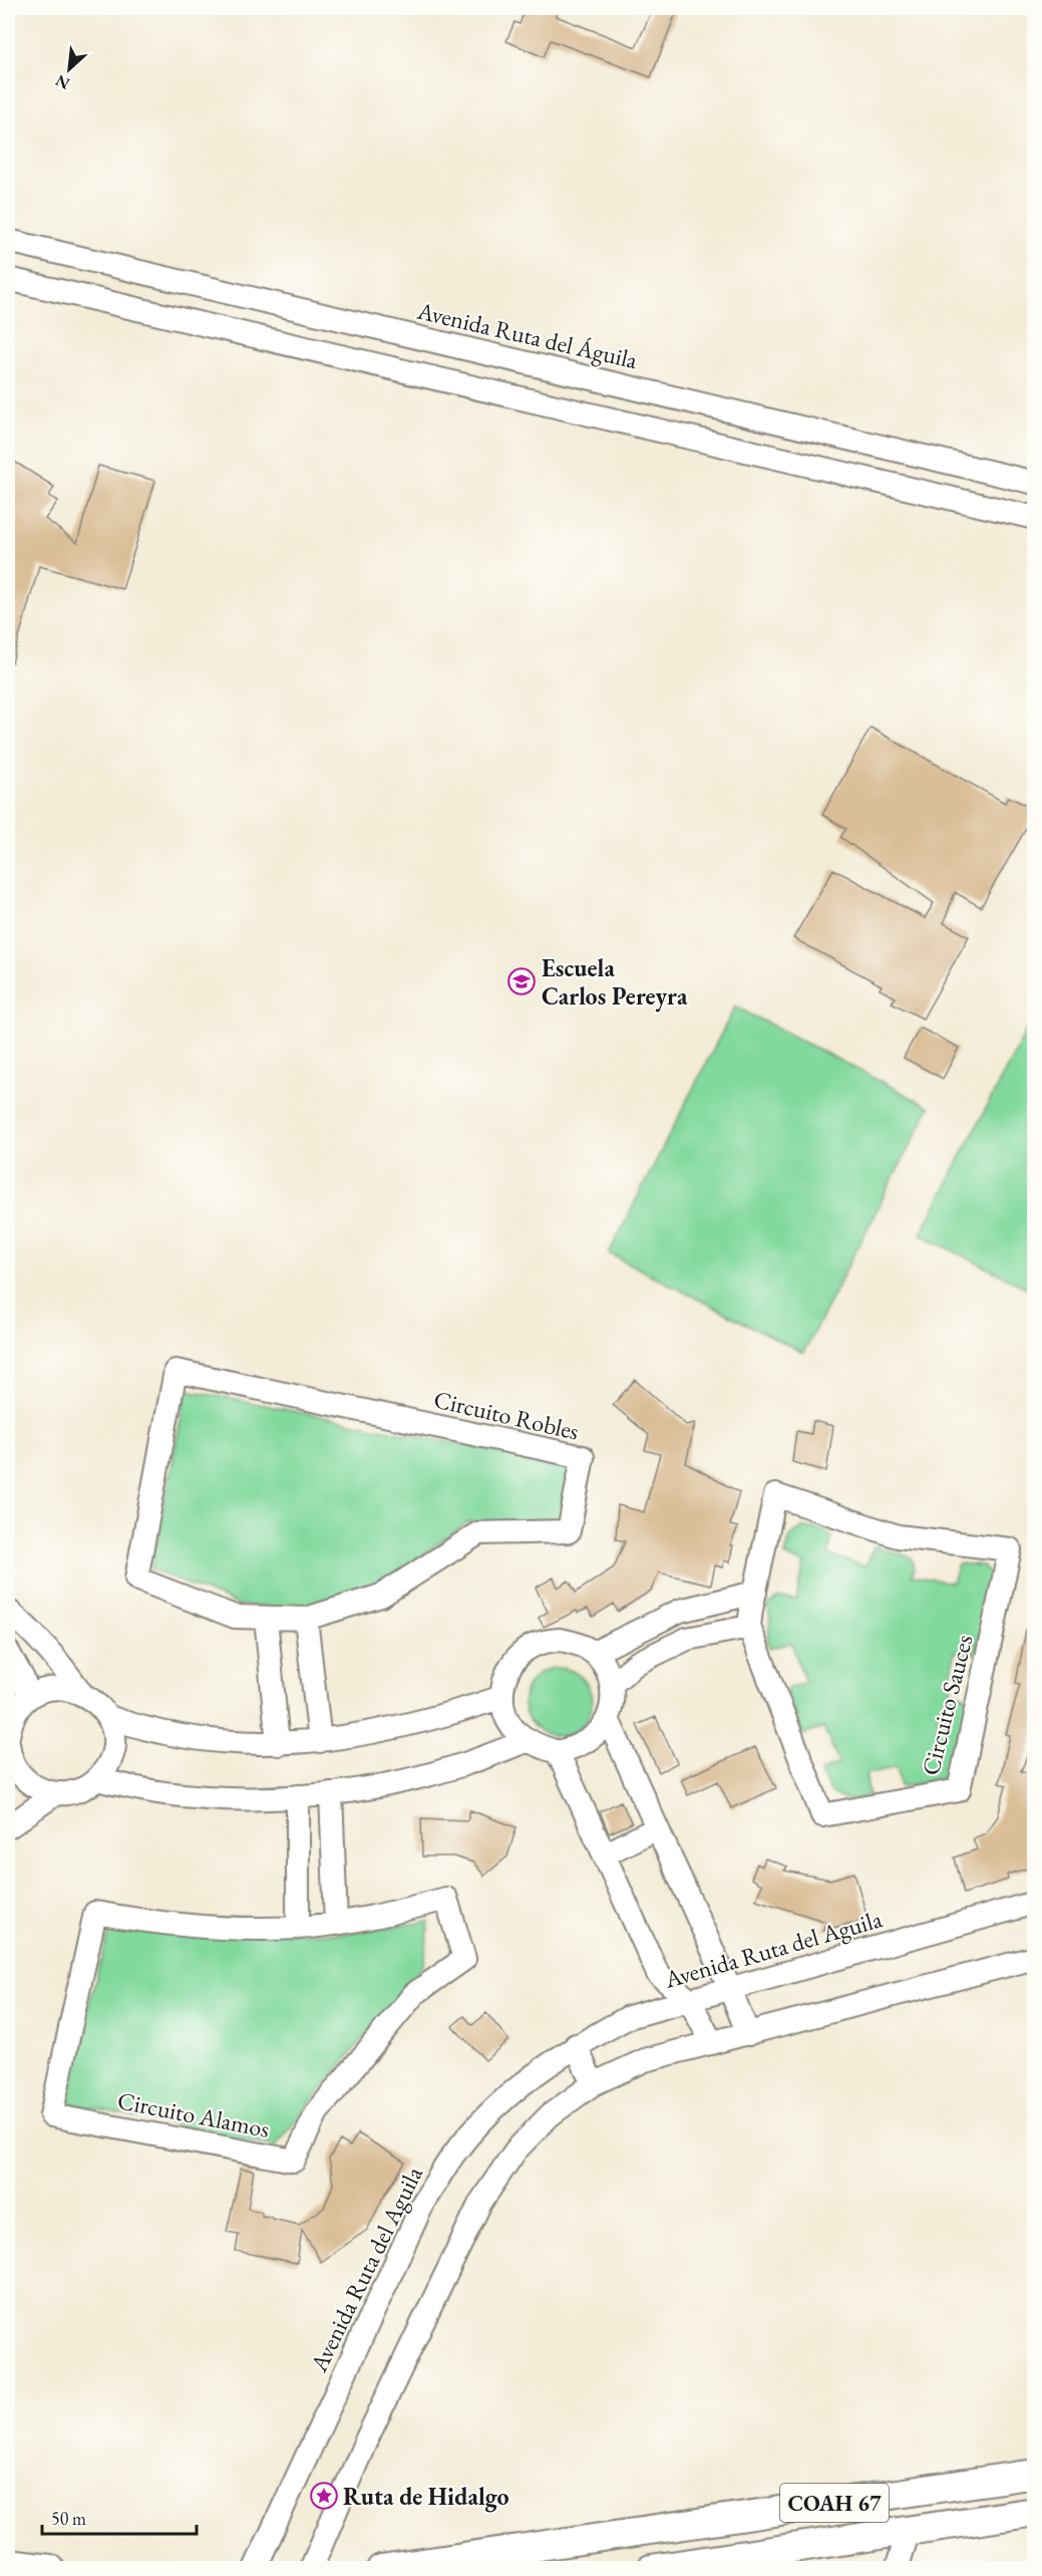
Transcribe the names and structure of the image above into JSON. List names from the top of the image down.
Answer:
{
  "streets": {
    "main road": ["COAH 67"],
    "street": [
      "Avenida Ruta del Águila",
      "Circuito Robles",
      "Circuito Sauces",
      "Avenida Ruta del Aguila",
      "Circuito Alamos"
    ]
  },
  "places": {
    "school or university": ["Escuela Carlos Pereyra"],
    "place": ["Ruta de Hidalgo"]
  },
  "scale_bar": "50 m",
  "north": "bottom left"
}
